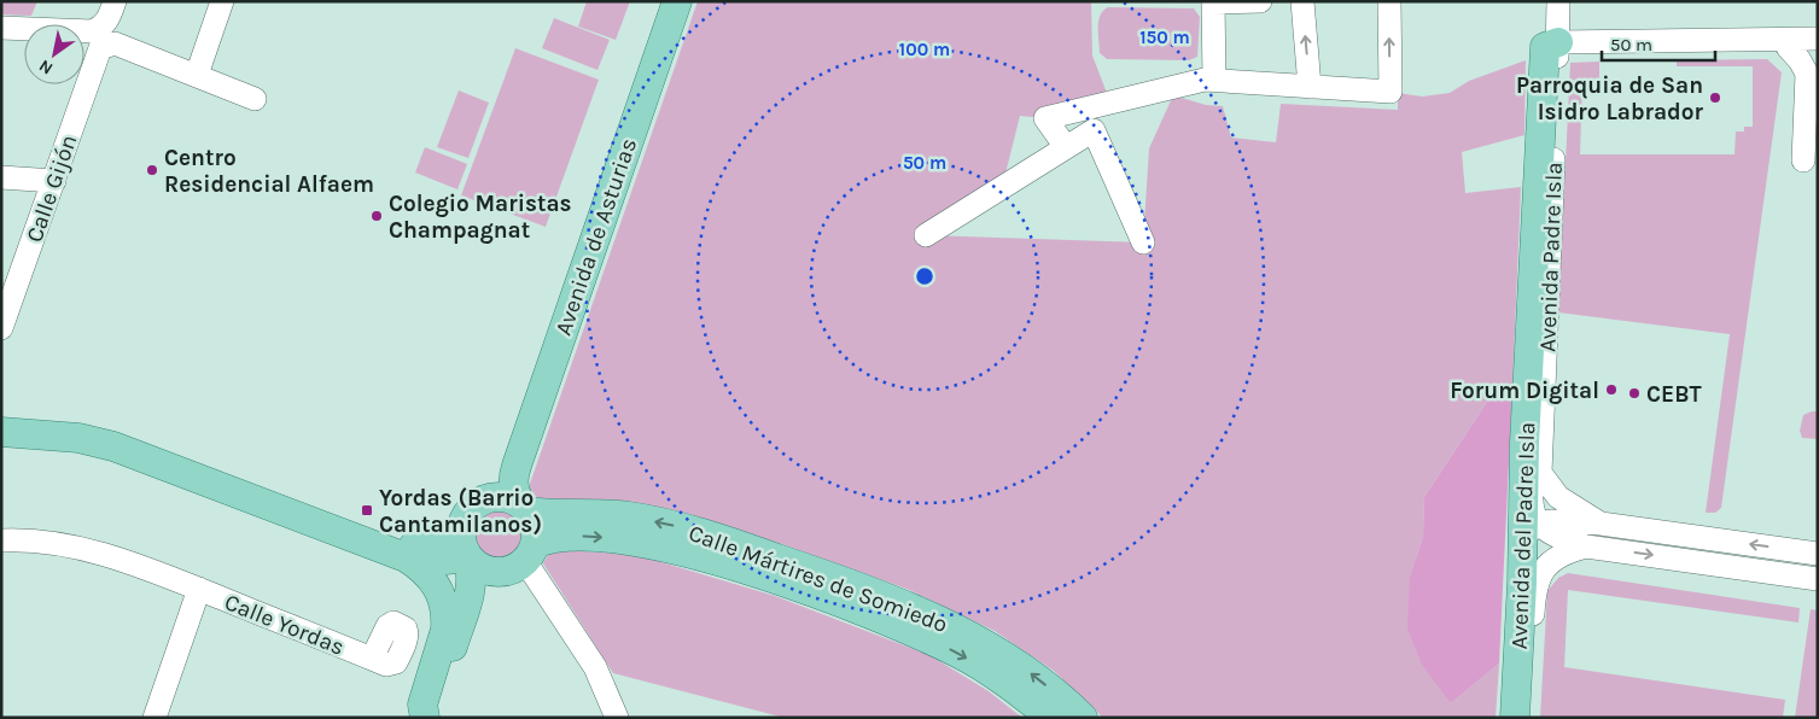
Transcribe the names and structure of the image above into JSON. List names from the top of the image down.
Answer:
{
  "streets": {
    "main road": ["Avenida de Asturias", "Avenida del Padre Isla", "Calle Mártires de Somiedo"],
    "street": ["Calle Gijón", "Avenida Padre Isla", "Calle Yordas"]
  },
  "crossings": [
    ["Avenida de Asturias", "Calle Mártires de Somiedo"],
    ["Avenida Padre Isla", "Avenida del Padre Isla"]
  ],
  "places": {
    "other": [
      "Parroquia de San Isidro Labrador",
      "Centro Residencial Alfaem",
      "Colegio Maristas Champagnat",
      "Forum Digital",
      "CEBT"
    ],
    "transit": ["Yordas (Barrio Cantamilanos)"]
  },
  "scale_bar": "50 m",
  "north": "bottom left",
  "rings": ["150 m", "100 m", "50 m"]
}
